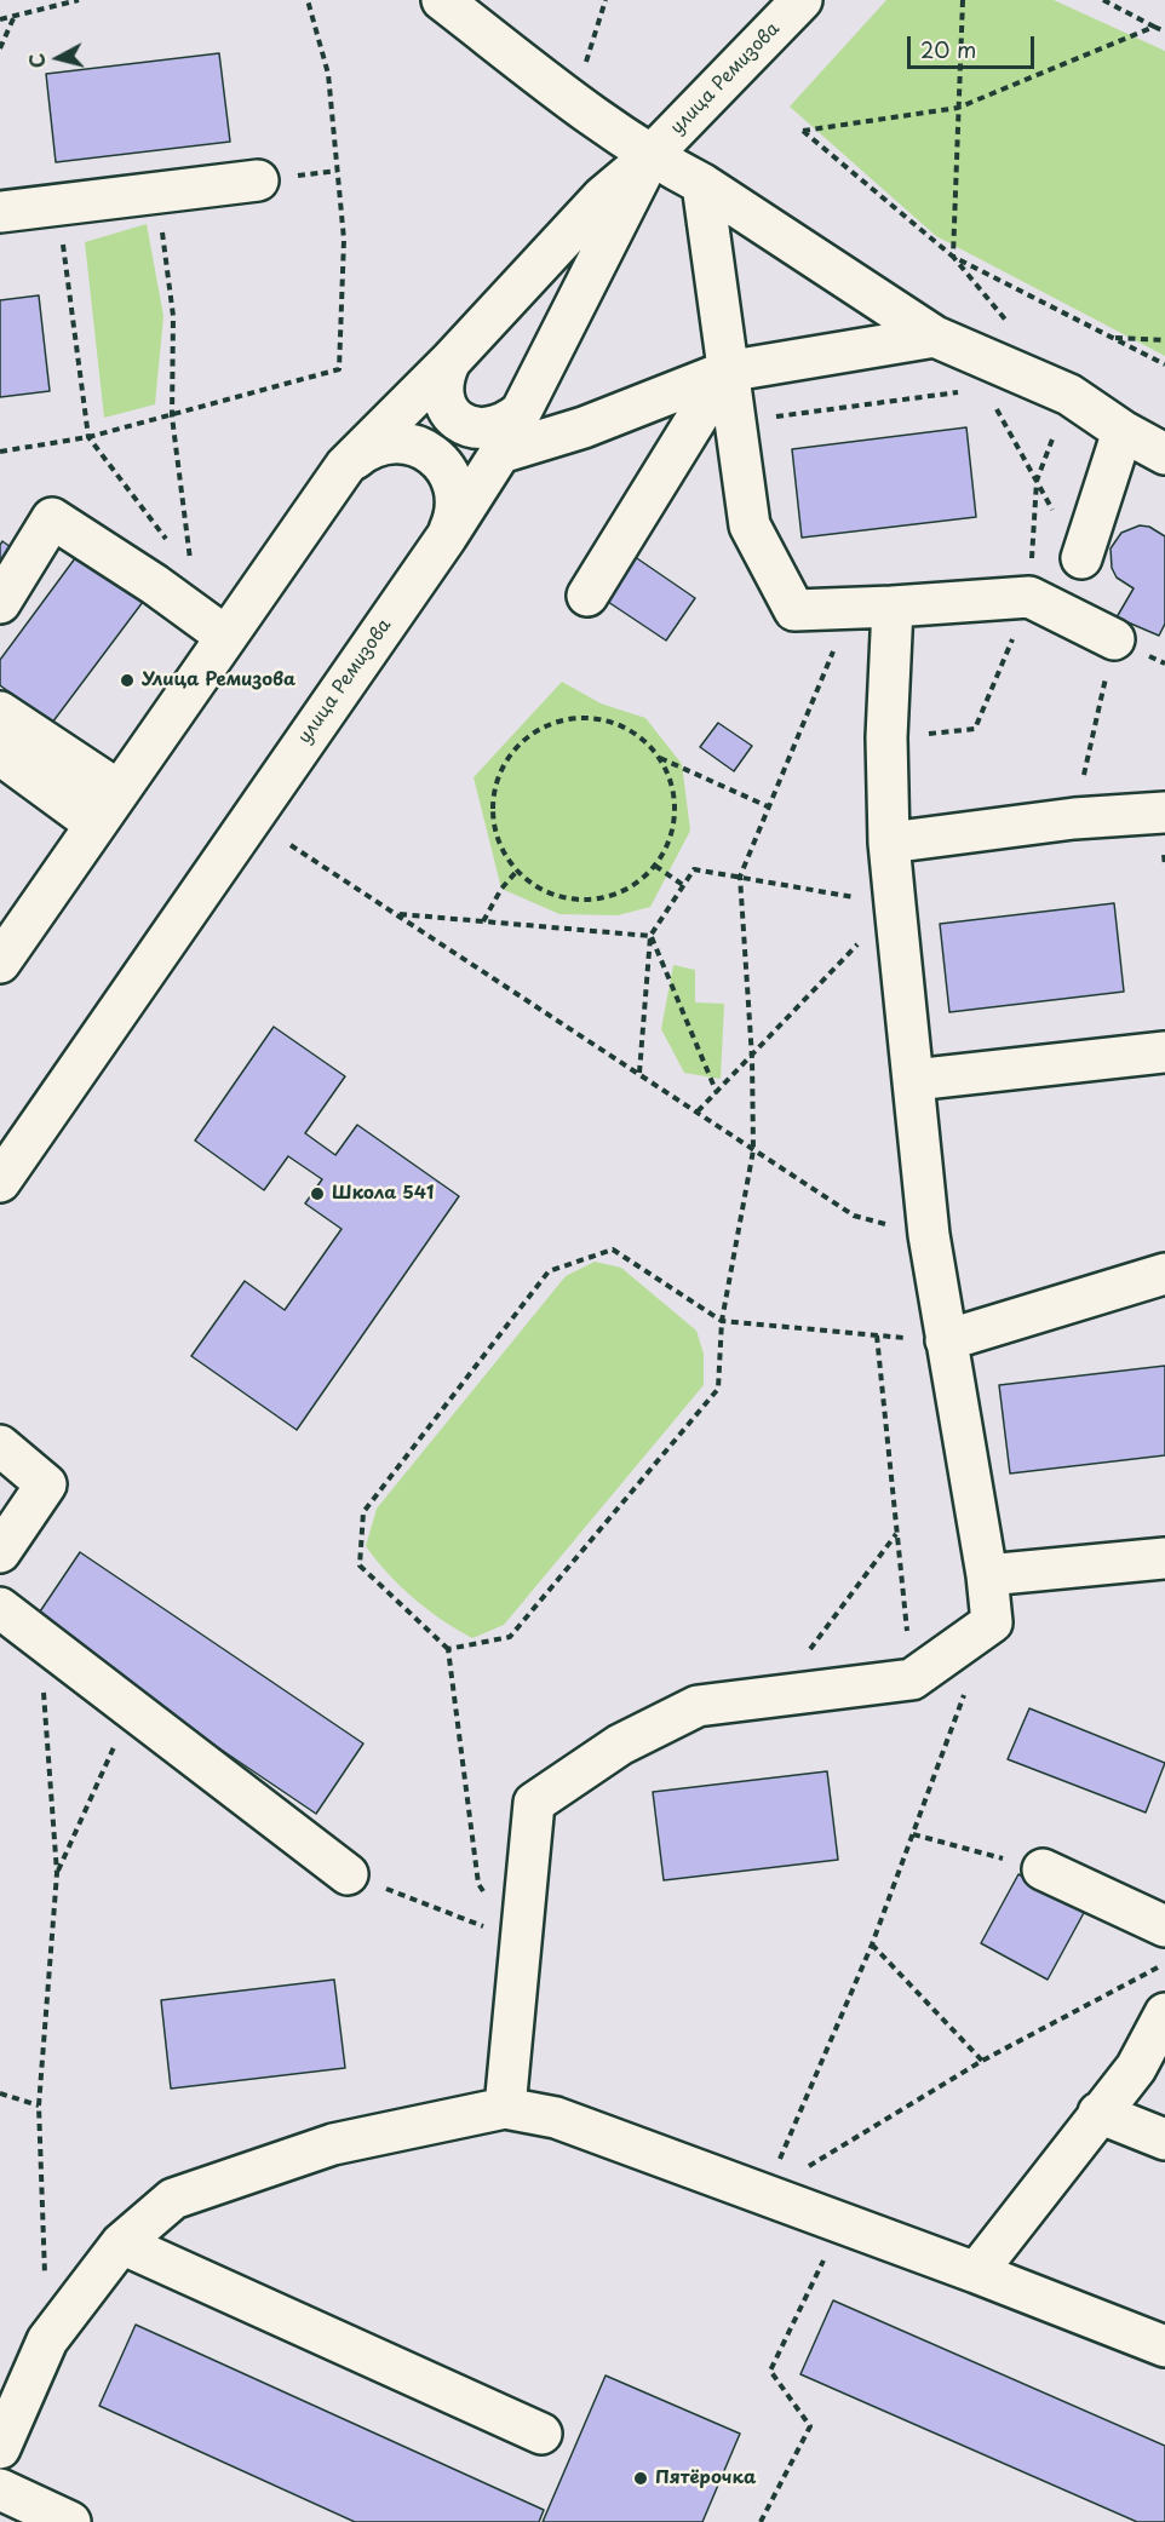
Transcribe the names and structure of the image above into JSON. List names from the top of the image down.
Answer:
{
  "streets": {
    "street": ["улица Ремизова"]
  },
  "places": ["Улица Ремизова", "Школа 541", "Пятёрочка"],
  "scale_bar": "20 m",
  "north": "left"
}
